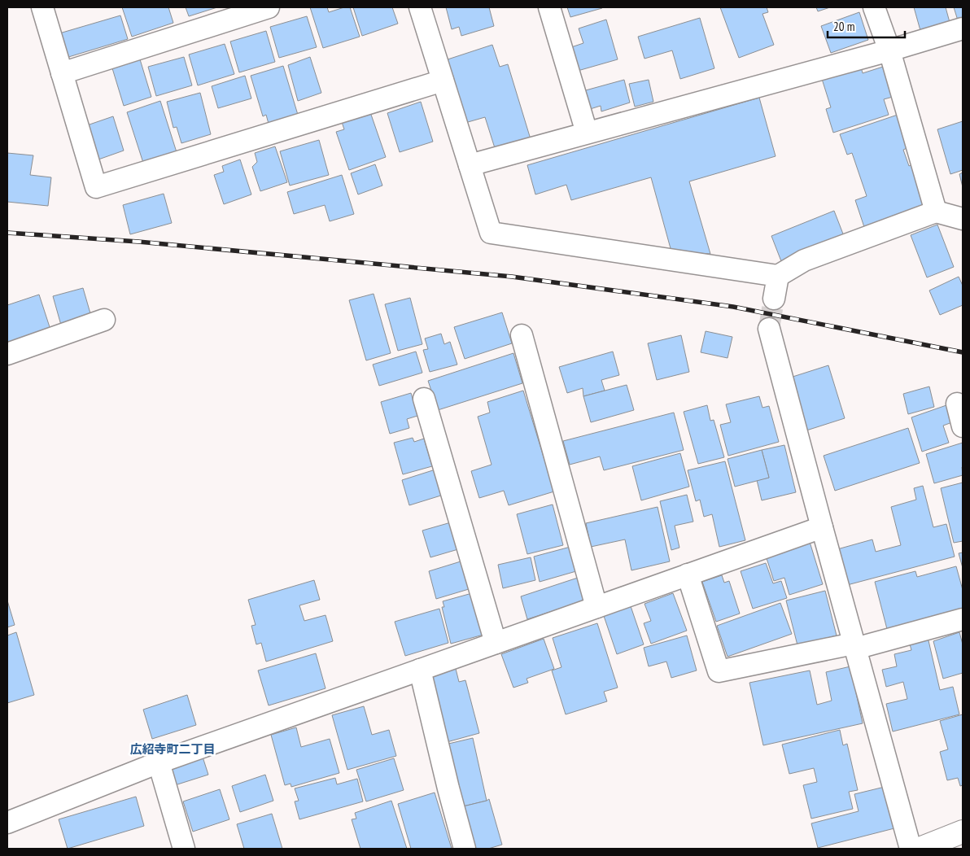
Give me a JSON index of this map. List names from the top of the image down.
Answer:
{
  "districts": ["広紹寺町二丁目"],
  "scale_bar": "20 m"
}
